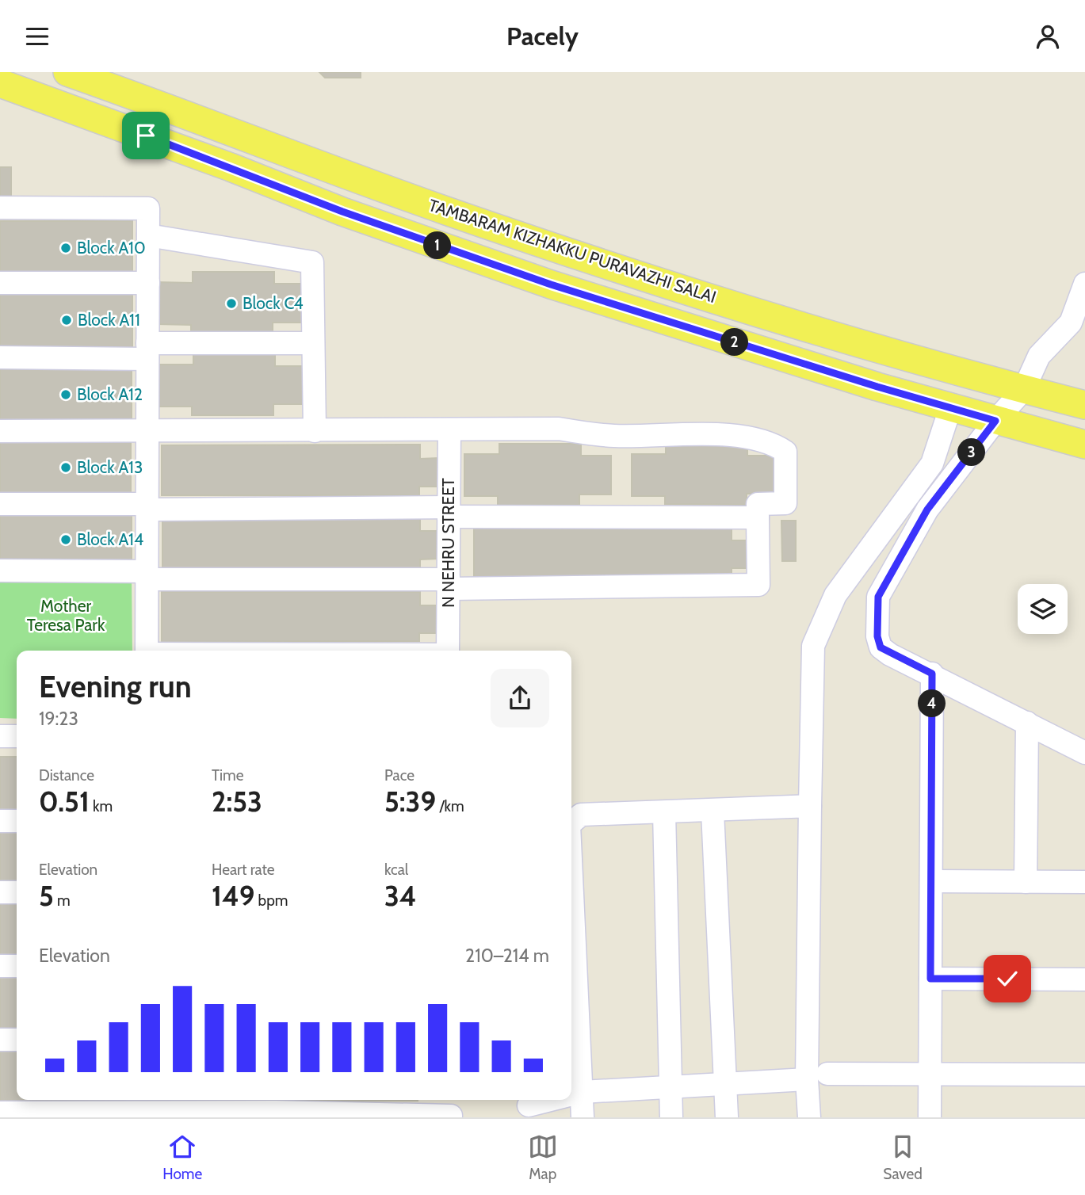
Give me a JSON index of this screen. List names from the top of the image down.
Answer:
{
  "streets": {
    "main road": ["TAMBARAM KIZHAKKU PURAVAZHI SALAI"],
    "street": ["N NEHRU STREET"]
  },
  "parks": ["Mother Teresa Park"],
  "places": [
    "Block A10",
    "Block C4",
    "Block A11",
    "Block A12",
    "Block A13",
    "Block A14"
  ],
  "page": {
    "header": "Pacely",
    "pins": [
      "1",
      "2",
      "3",
      "4"
    ],
    "heading": ["Evening run", "19:23"],
    "stats": [
      ["Distance", "0.51 km"],
      ["Time", "2:53"],
      ["Pace", "5:39 /km"],
      ["Elevation", "5 m"],
      ["Heart rate", "149 bpm"],
      ["kcal", "34"]
    ],
    "chart": ["Elevation", "210–214 m"],
    "tabs": ["Home", "Map", "Saved"]
  }
}
